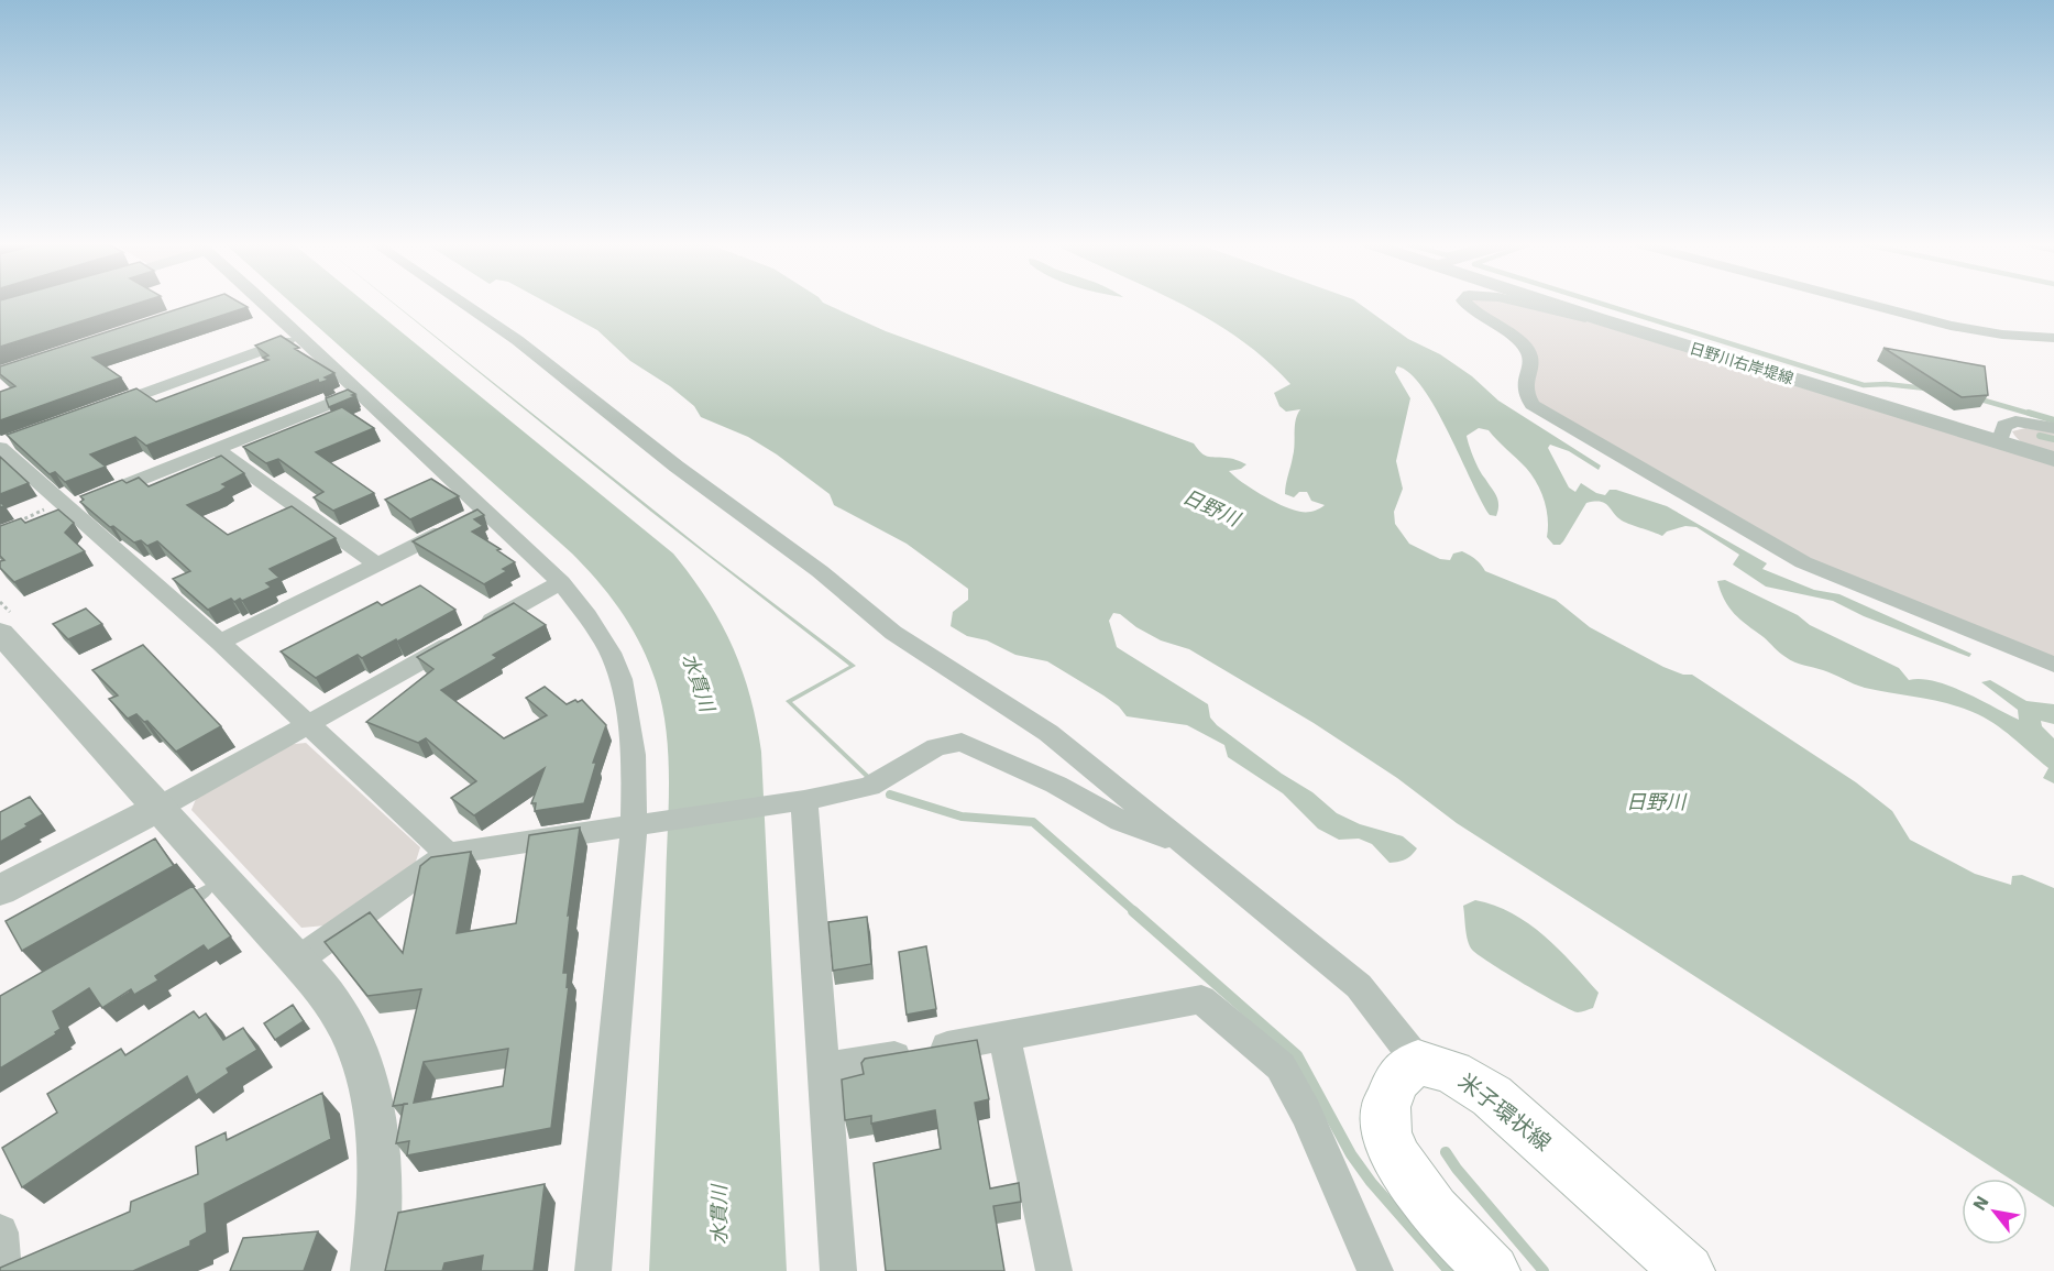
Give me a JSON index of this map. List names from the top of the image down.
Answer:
{
  "streets": {
    "main road": ["米子環状線"],
    "street": ["日野川右岸堤線"]
  },
  "water": ["日野川", "水貫川"],
  "north": "top left"
}
